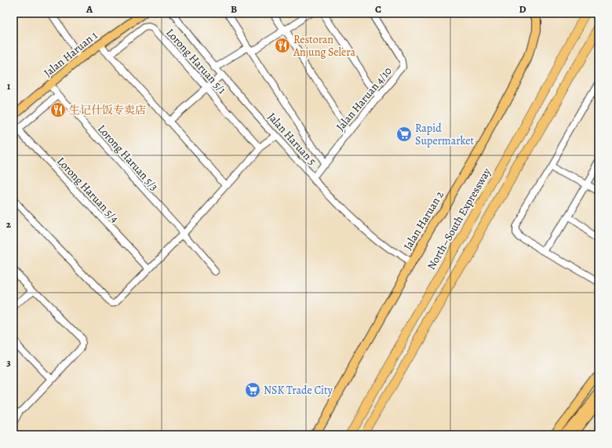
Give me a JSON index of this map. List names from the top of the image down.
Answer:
{
  "streets": {
    "highway": ["North–South Expressway"],
    "main road": ["Jalan Haruan 1", "Jalan Haruan 2"],
    "street": [
      "Lorong Haruan 5/1",
      "Jalan Haruan 4/10",
      "Jalan Haruan 5",
      "Lorong Haruan 5/3",
      "Lorong Haruan 5/4"
    ]
  },
  "crossings": [
    ["Jalan Haruan 1", "Lorong Haruan 5/3"],
    ["Jalan Haruan 4/10", "Jalan Haruan 5"],
    ["Jalan Haruan 5", "Jalan Haruan 2"]
  ],
  "places": {
    "restaurant": ["Restoran Anjung Selera", "生记什饭专卖店"],
    "supermarket": ["Rapid Supermarket", "NSK Trade City"]
  },
  "grid": {
    "columns": [
      "A",
      "B",
      "C",
      "D"
    ],
    "rows": ["1", "2", "3"]
  }
}
